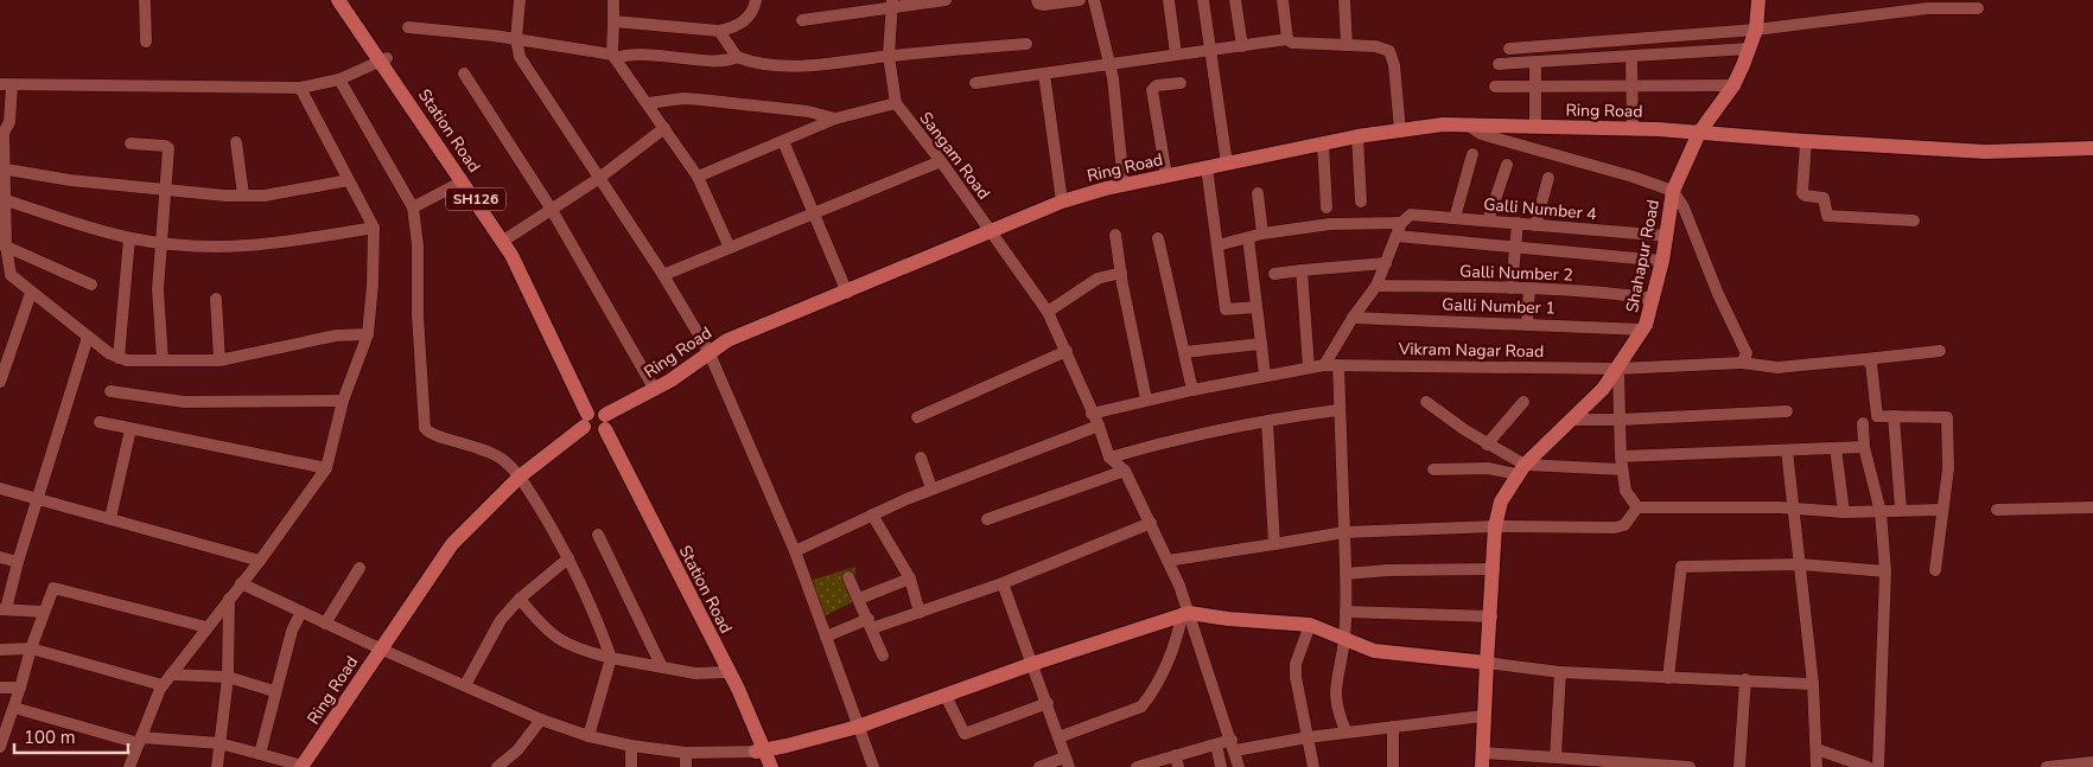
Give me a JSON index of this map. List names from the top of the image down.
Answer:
{
  "streets": {
    "main road": [
      "Ring Road",
      "Station Road",
      "SH126",
      "Shahapur Road"
    ],
    "street": [
      "Sangam Road",
      "Galli Number 4",
      "Galli Number 2",
      "Galli Number 1",
      "Vikram Nagar Road"
    ]
  },
  "crossings": [
    ["Ring Road", "Station Road"],
    ["Ring Road", "Sangam Road"],
    ["Ring Road", "Shahapur Road"],
    ["Sangam Road", "Vikram Nagar Road"],
    ["Galli Number 4", "Shahapur Road"],
    ["Shahapur Road", "Galli Number 2"],
    ["Shahapur Road", "Galli Number 1"],
    ["Shahapur Road", "Vikram Nagar Road"]
  ],
  "scale_bar": "100 m"
}
